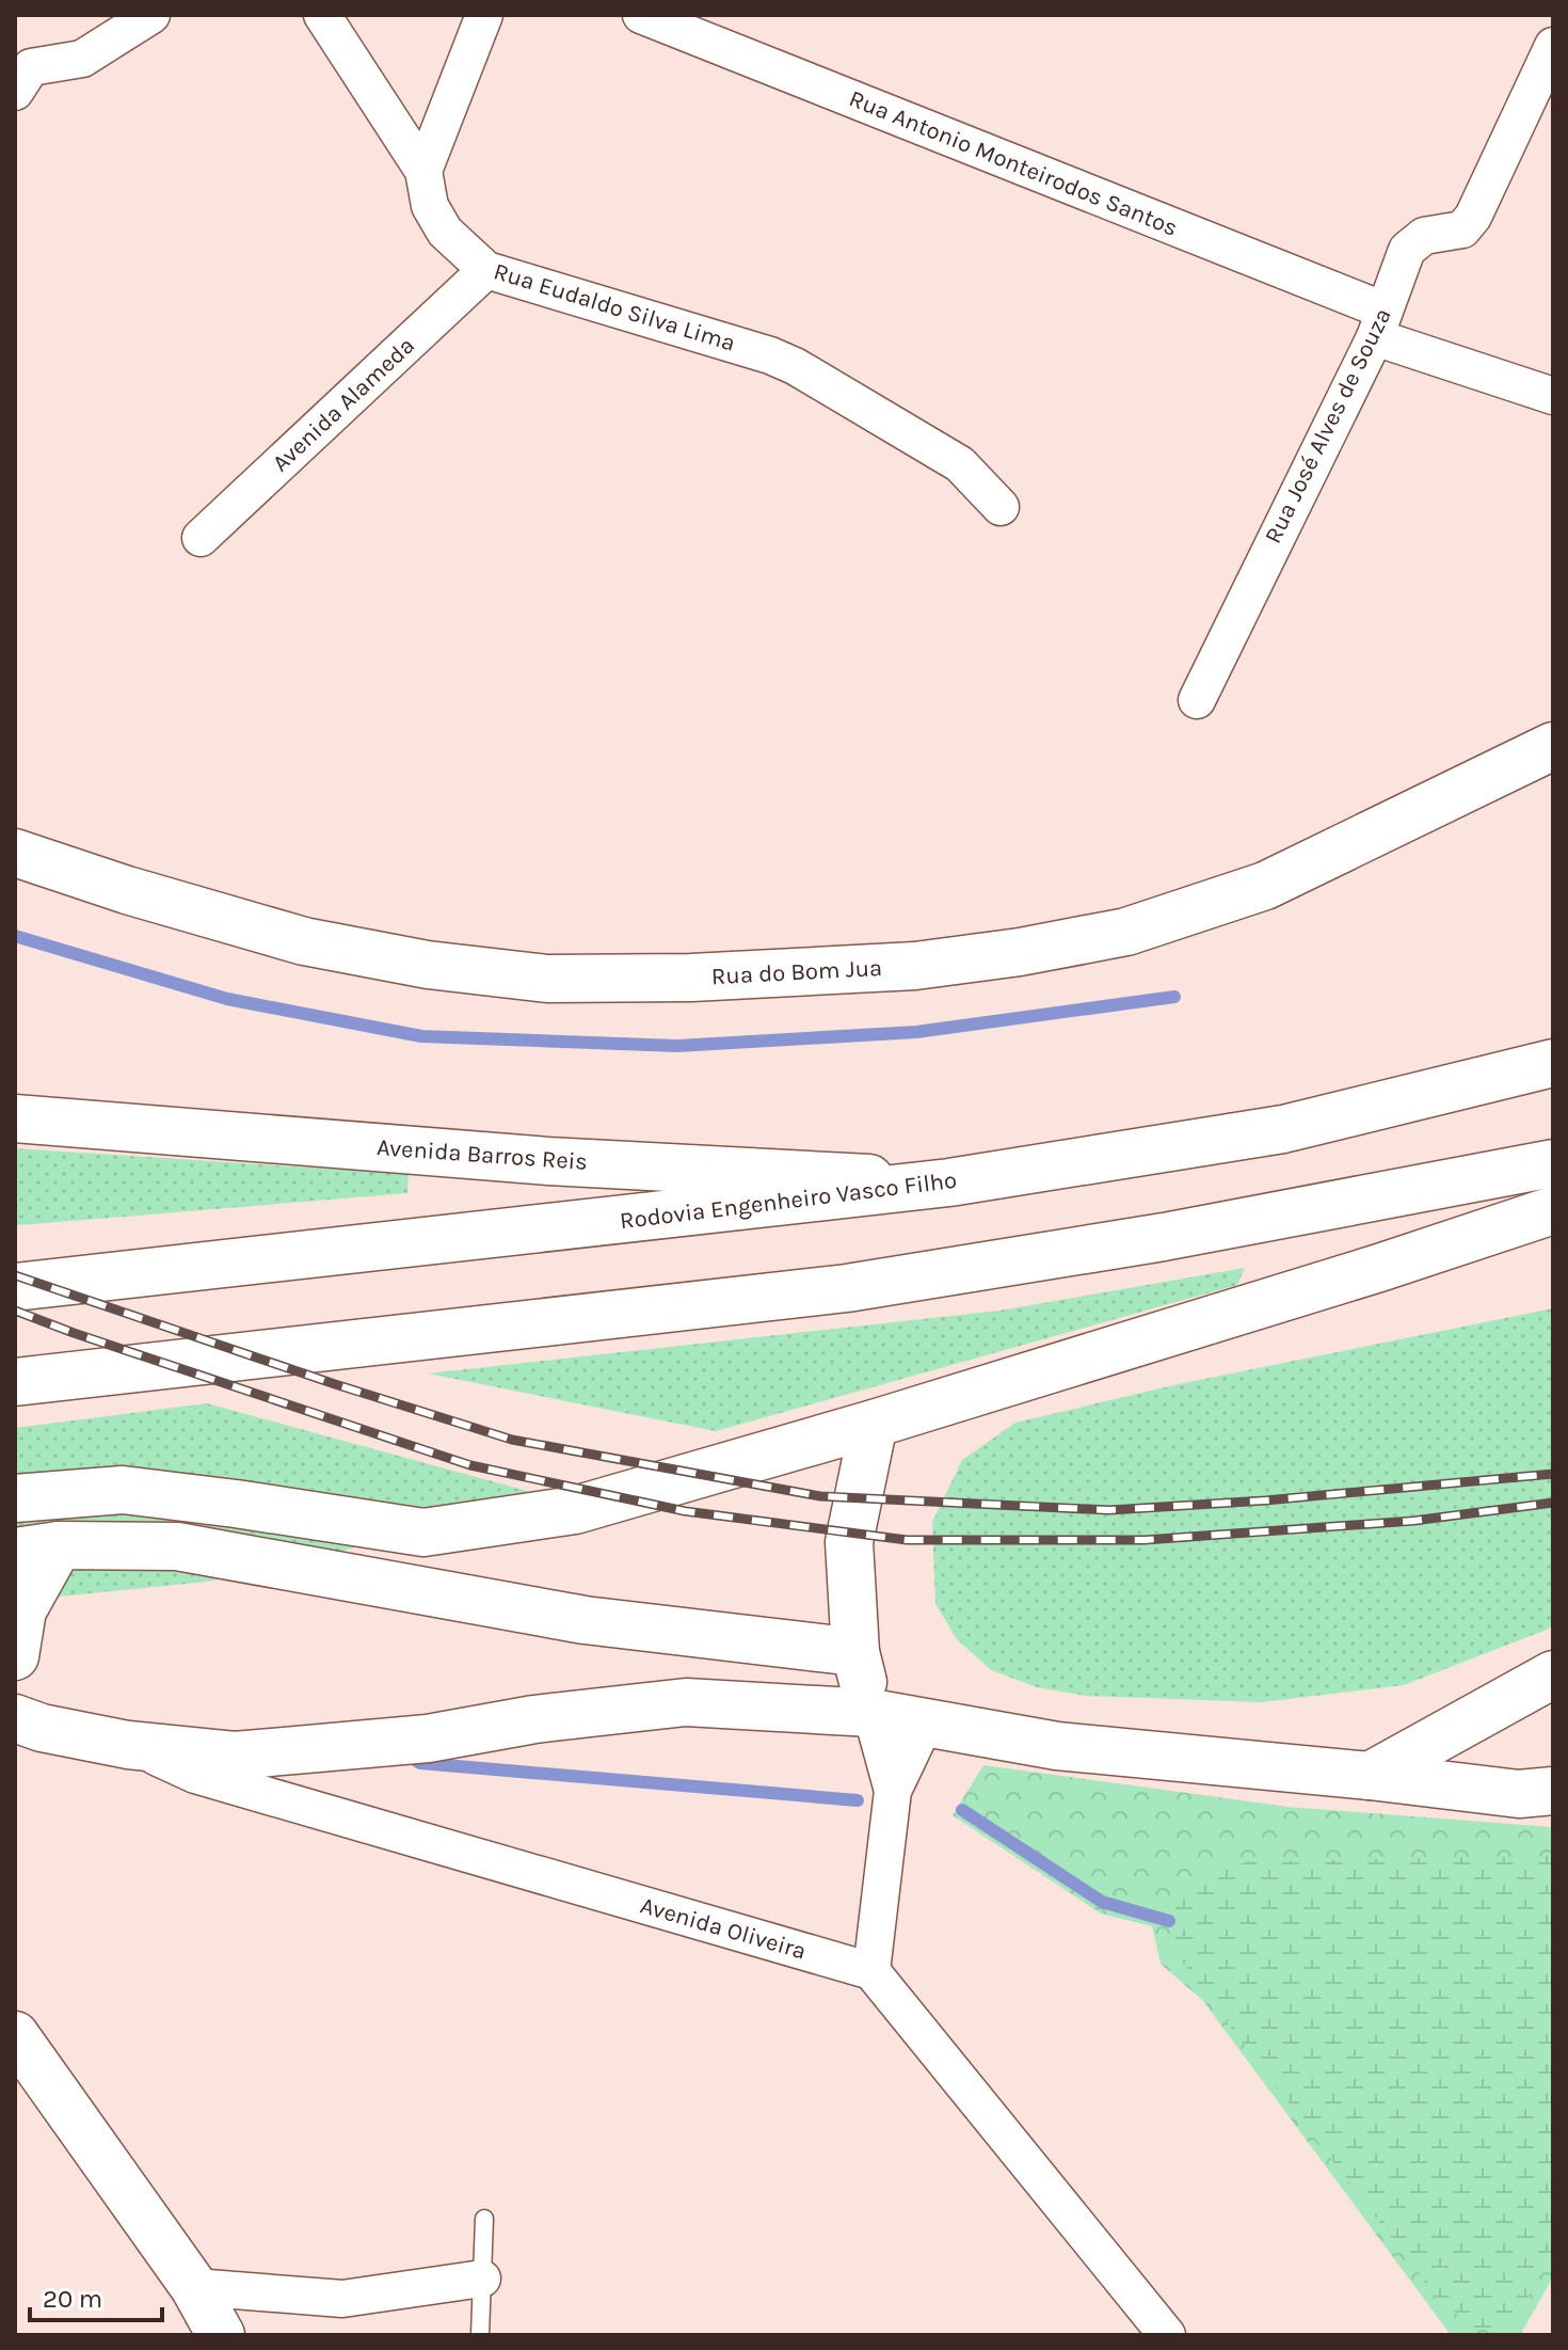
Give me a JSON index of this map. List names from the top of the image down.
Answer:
{
  "streets": {
    "main road": ["Rua do Bom Jua", "Avenida Barros Reis", "Rodovia Engenheiro Vasco Filho"],
    "street": [
      "Rua Antonio Monteirodos Santos",
      "Rua Eudaldo Silva Lima",
      "Avenida Alameda",
      "Rua José Alves de Souza",
      "Avenida Oliveira"
    ]
  },
  "crossings": [
    ["Rua Antonio Monteirodos Santos", "Rua José Alves de Souza"],
    ["Rua Eudaldo Silva Lima", "Avenida Alameda"],
    ["Avenida Barros Reis", "Rodovia Engenheiro Vasco Filho"]
  ],
  "scale_bar": "20 m"
}
